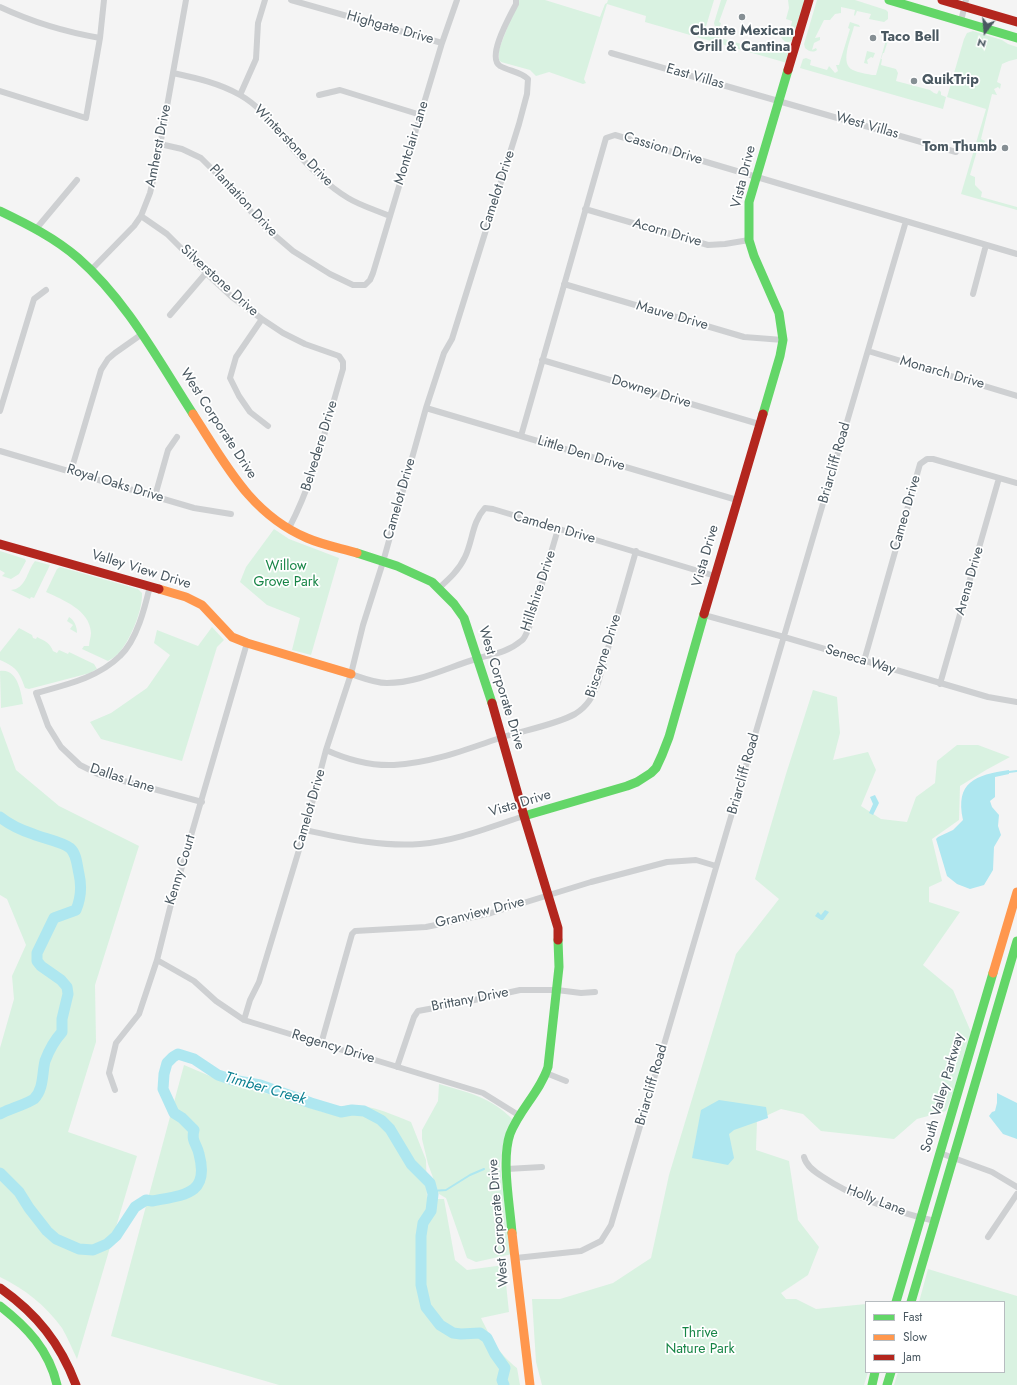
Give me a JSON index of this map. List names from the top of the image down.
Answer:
{
  "streets": {
    "street": [
      "Highgate Drive",
      "East Villas",
      "West Villas",
      "Montclair Lane",
      "Amherst Drive",
      "Winterstone Drive",
      "Cassion Drive",
      "Vista Drive",
      "Camelot Drive",
      "Plantation Drive",
      "Acorn Drive",
      "Silverstone Drive",
      "Mauve Drive",
      "Monarch Drive",
      "Downey Drive",
      "West Corporate Drive",
      "Belvedere Drive",
      "Little Den Drive",
      "Briarcliff Road",
      "Royal Oaks Drive",
      "Cameo Drive",
      "Camden Drive",
      "Valley View Drive",
      "Arena Drive",
      "Hillshire Drive",
      "Biscayne Drive",
      "Seneca Way",
      "Dallas Lane",
      "Kenny Court",
      "Granview Drive",
      "Brittany Drive",
      "Regency Drive",
      "South Valley Parkway",
      "Holly Lane"
    ]
  },
  "crossings": [
    ["Highgate Drive", "Montclair Lane"],
    ["East Villas", "West Villas"],
    ["East Villas", "Vista Drive"],
    ["West Villas", "Vista Drive"],
    ["Montclair Lane", "Winterstone Drive"],
    ["Montclair Lane", "Plantation Drive"],
    ["Amherst Drive", "Winterstone Drive"],
    ["Amherst Drive", "Plantation Drive"],
    ["Amherst Drive", "Silverstone Drive"],
    ["Amherst Drive", "West Corporate Drive"],
    ["Cassion Drive", "Vista Drive"],
    ["Cassion Drive", "Acorn Drive"],
    ["Cassion Drive", "Mauve Drive"],
    ["Cassion Drive", "Downey Drive"],
    ["Cassion Drive", "Little Den Drive"],
    ["Cassion Drive", "Briarcliff Road"],
    ["Vista Drive", "Camelot Drive"],
    ["Vista Drive", "Acorn Drive"],
    ["Vista Drive", "Mauve Drive"],
    ["Vista Drive", "Downey Drive"],
    ["Vista Drive", "West Corporate Drive"],
    ["Vista Drive", "Little Den Drive"],
    ["Vista Drive", "Camden Drive"],
    ["Vista Drive", "Seneca Way"],
    ["Camelot Drive", "West Corporate Drive"],
    ["Camelot Drive", "Little Den Drive"],
    ["Camelot Drive", "Valley View Drive"],
    ["Camelot Drive", "Hillshire Drive"],
    ["Camelot Drive", "Biscayne Drive"],
    ["Camelot Drive", "Regency Drive"],
    ["Silverstone Drive", "Belvedere Drive"],
    ["Monarch Drive", "Briarcliff Road"],
    ["West Corporate Drive", "Belvedere Drive"],
    ["West Corporate Drive", "Briarcliff Road"],
    ["West Corporate Drive", "Camden Drive"],
    ["West Corporate Drive", "Hillshire Drive"],
    ["West Corporate Drive", "Biscayne Drive"],
    ["West Corporate Drive", "Granview Drive"],
    ["West Corporate Drive", "Brittany Drive"],
    ["West Corporate Drive", "Regency Drive"],
    ["Briarcliff Road", "Seneca Way"],
    ["Briarcliff Road", "Granview Drive"],
    ["Cameo Drive", "Arena Drive"],
    ["Cameo Drive", "Seneca Way"],
    ["Camden Drive", "Hillshire Drive"],
    ["Camden Drive", "Biscayne Drive"],
    ["Valley View Drive", "Hillshire Drive"],
    ["Valley View Drive", "Dallas Lane"],
    ["Valley View Drive", "Kenny Court"],
    ["Arena Drive", "Seneca Way"],
    ["Dallas Lane", "Kenny Court"],
    ["Kenny Court", "Regency Drive"],
    ["Granview Drive", "Regency Drive"],
    ["Brittany Drive", "Regency Drive"],
    ["South Valley Parkway", "Holly Lane"]
  ],
  "water": ["Timber Creek"],
  "parks": ["Willow Grove Park", "Thrive Nature Park"],
  "places": [
    "Chante Mexican Grill & Cantina",
    "Taco Bell",
    "QuikTrip",
    "Tom Thumb"
  ],
  "legend": ["Fast", "Slow", "Jam"],
  "north": "bottom"
}
